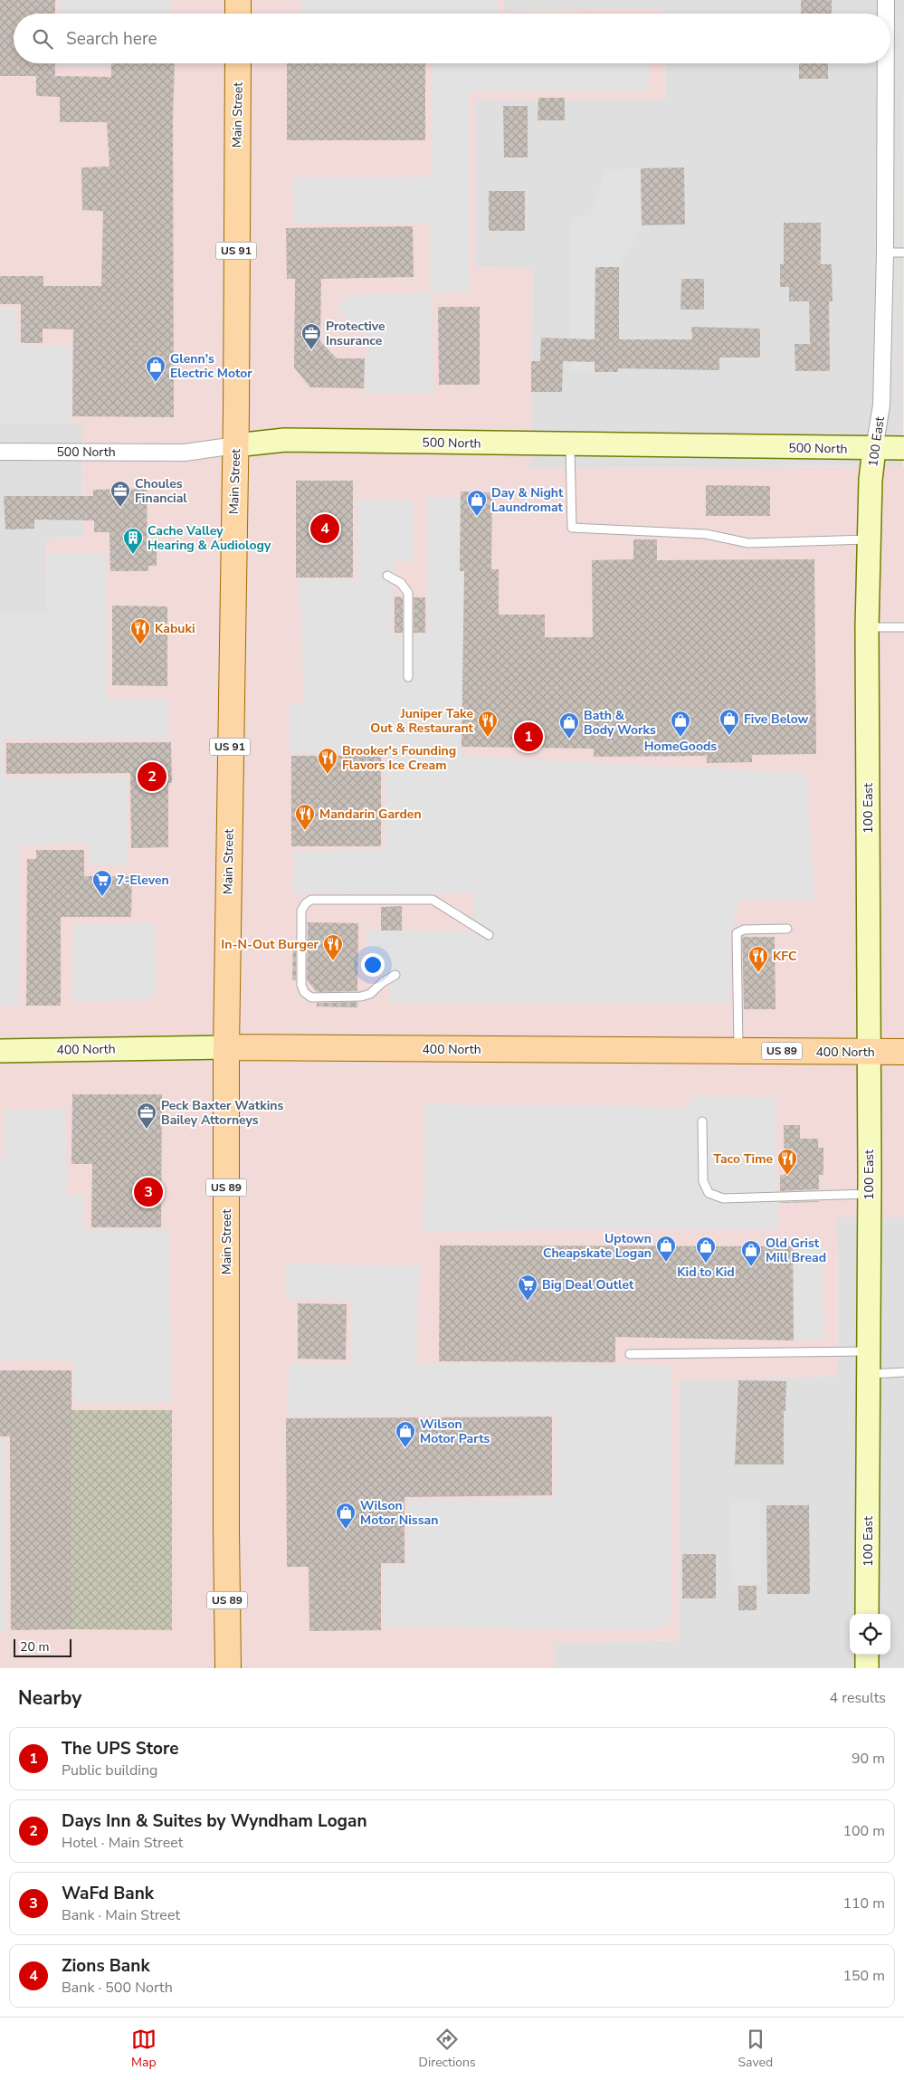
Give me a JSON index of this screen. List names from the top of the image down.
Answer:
{
  "streets": {
    "main road": [
      "Main Street",
      "US 91",
      "400 North",
      "US 89"
    ],
    "street": ["100 East", "500 North"]
  },
  "crossings": [
    ["Main Street", "500 North"],
    ["Main Street", "400 North"],
    ["100 East", "500 North"],
    ["100 East", "400 North"]
  ],
  "places": {
    "office": ["Protective Insurance", "Choules Financial", "Peck Baxter Watkins Bailey Attorneys"],
    "shop": [
      "Glenn's Electric Motor",
      "Day & Night Laundromat",
      "Five Below",
      "HomeGoods",
      "Bath & Body Works",
      "Uptown Cheapskate Logan",
      "Kid to Kid",
      "Old Grist Mill Bread",
      "Wilson Motor Parts",
      "Wilson Motor Nissan"
    ],
    "building": ["Cache Valley Hearing & Audiology"],
    "restaurant": [
      "Kabuki",
      "Juniper Take Out & Restaurant",
      "Brooker's Founding Flavors Ice Cream",
      "Mandarin Garden",
      "In-N-Out Burger",
      "KFC",
      "Taco Time"
    ],
    "supermarket": ["7-Eleven", "Big Deal Outlet"]
  },
  "scale_bar": "20 m",
  "page": {
    "search": "Search here",
    "pins": [
      "4",
      "1",
      "2",
      "3"
    ],
    "scale": "20 m",
    "heading": ["Nearby", "4 results"],
    "list": [
      {
        "mark": "1",
        "name": "The UPS Store",
        "note": "Public building",
        "value": "90 m"
      },
      {
        "mark": "2",
        "name": "Days Inn & Suites by Wyndham Logan",
        "note": "Hotel · Main Street",
        "value": "100 m"
      },
      {
        "mark": "3",
        "name": "WaFd Bank",
        "note": "Bank · Main Street",
        "value": "110 m"
      },
      {
        "mark": "4",
        "name": "Zions Bank",
        "note": "Bank · 500 North",
        "value": "150 m"
      }
    ],
    "nav": ["Map", "Directions", "Saved"]
  }
}
